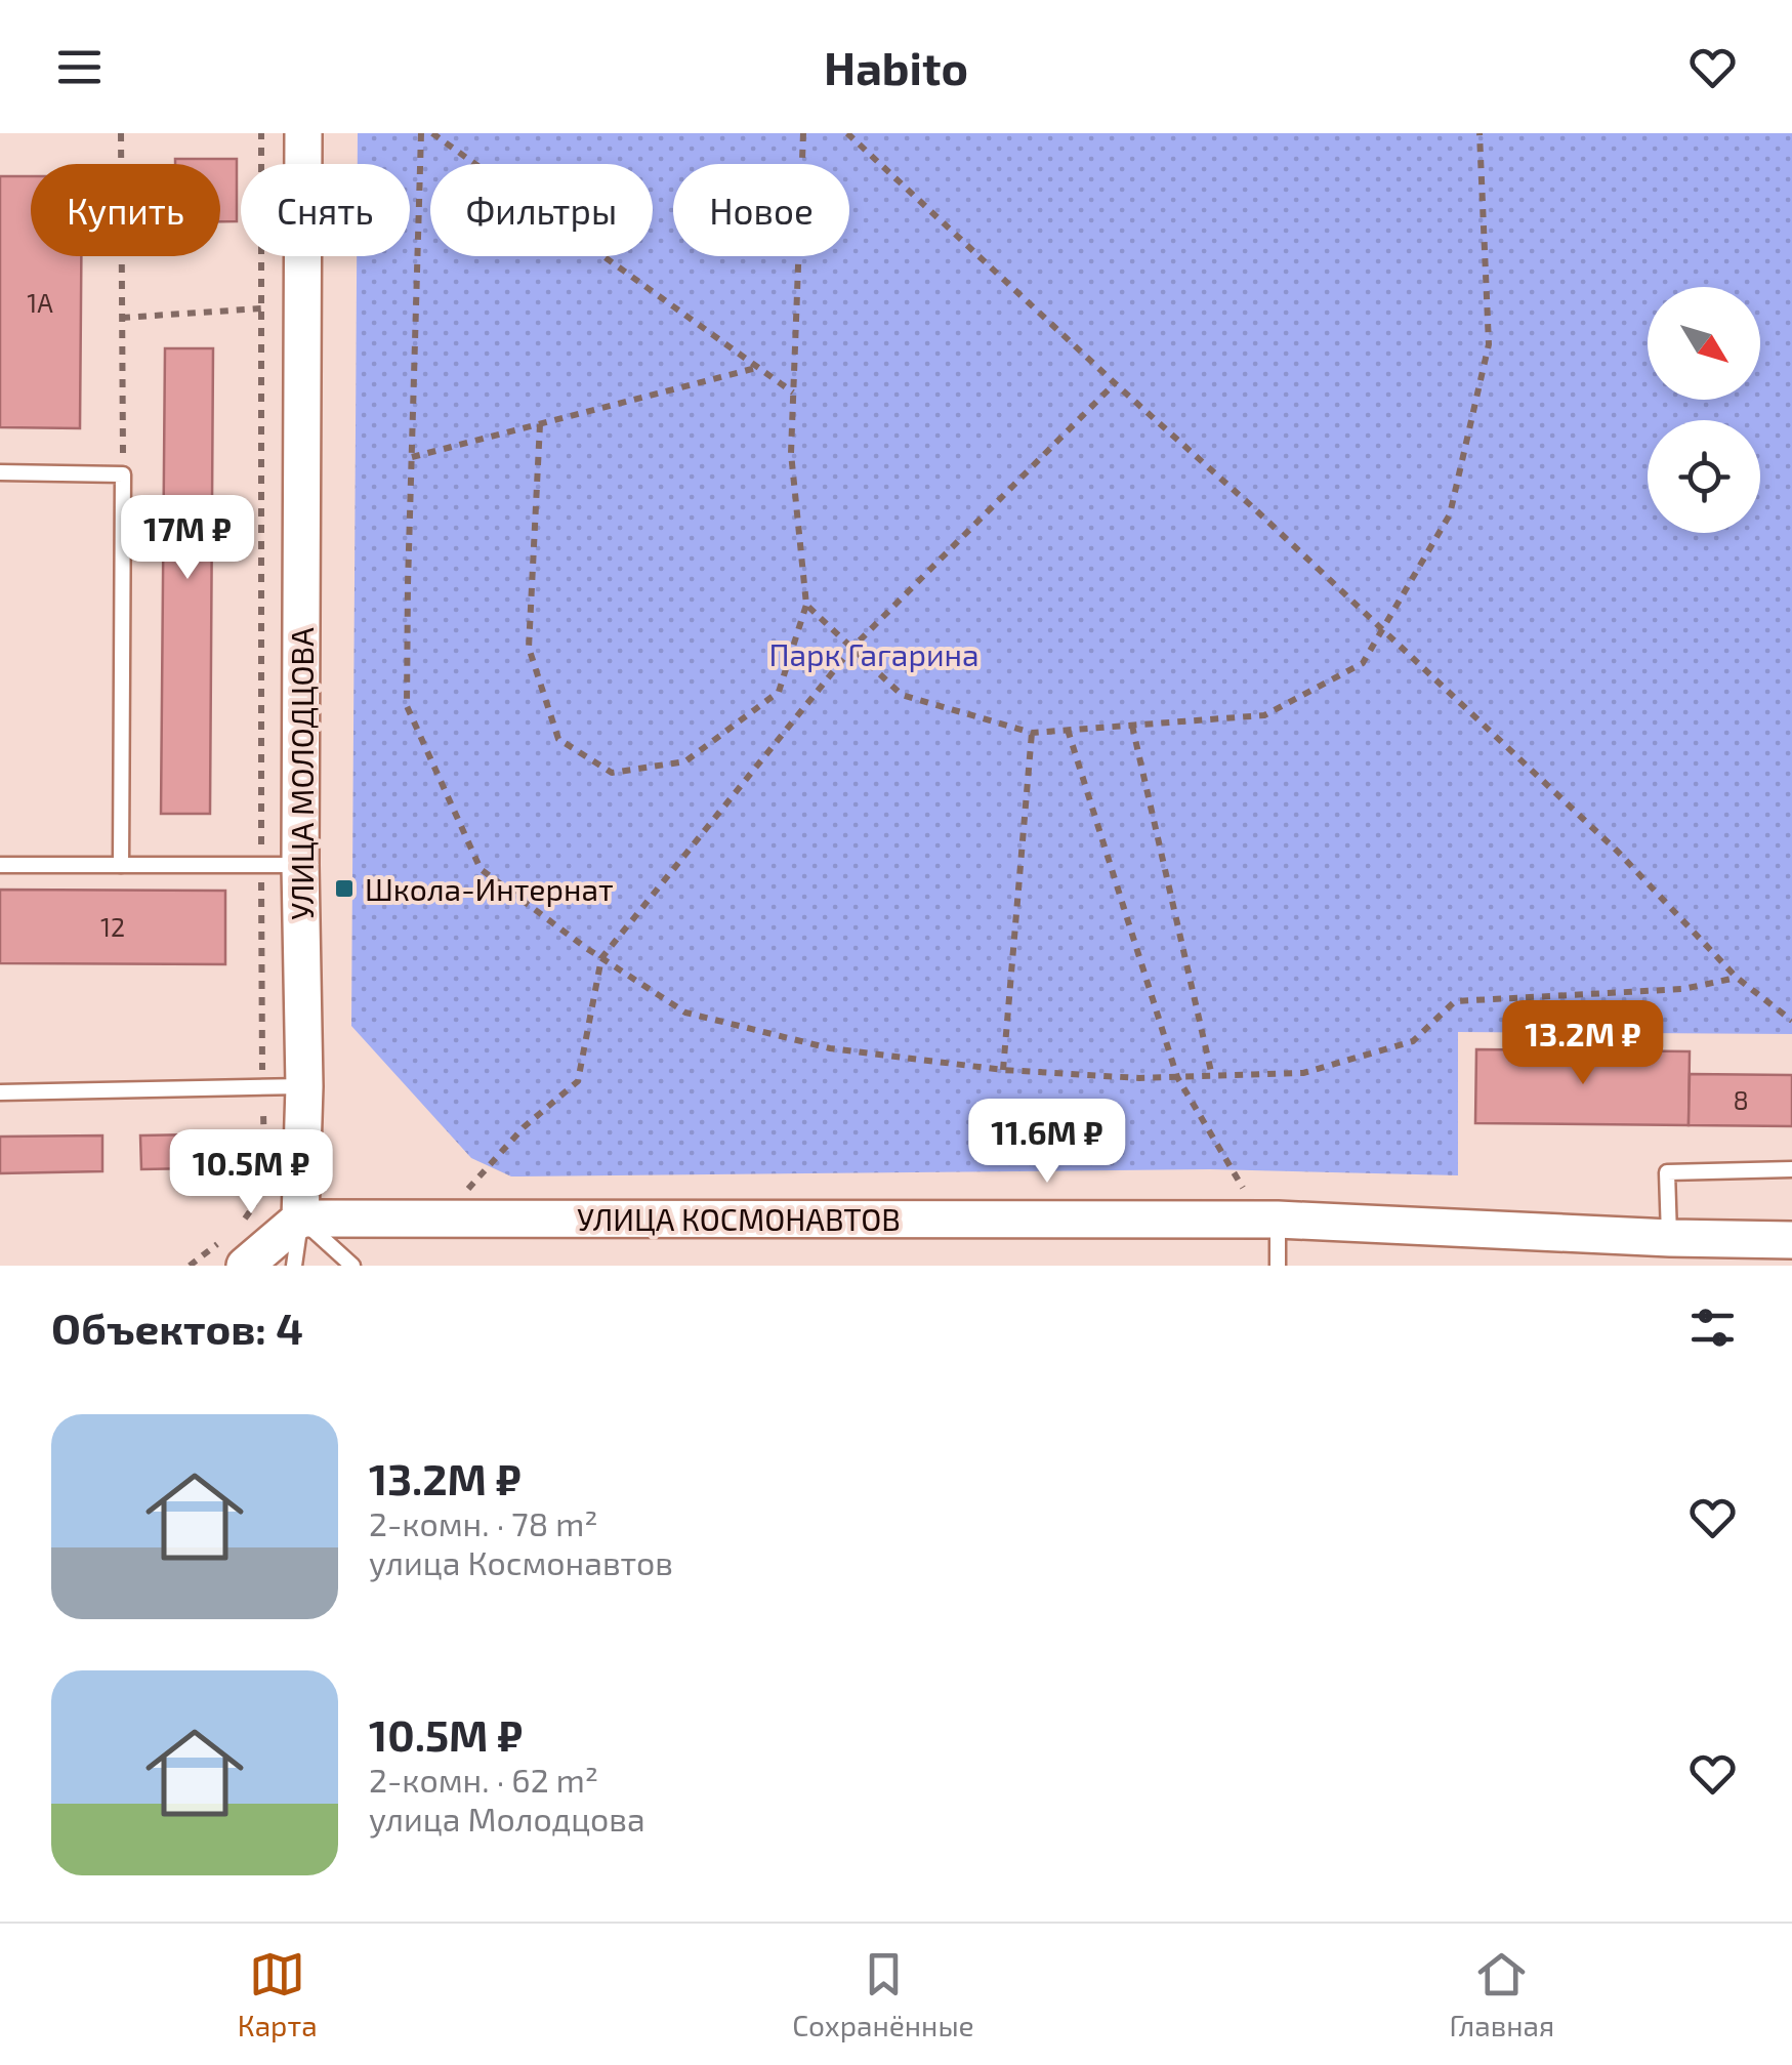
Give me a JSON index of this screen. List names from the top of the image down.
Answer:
{
  "streets": {
    "street": ["УЛИЦА МОЛОДЦОВА", "УЛИЦА КОСМОНАВТОВ"]
  },
  "crossings": [
    ["УЛИЦА МОЛОДЦОВА", "УЛИЦА КОСМОНАВТОВ"]
  ],
  "parks": ["Парк Гагарина"],
  "places": {
    "transit": ["Школа-Интернат"]
  },
  "house_numbers": ["1А", "12", "8"],
  "north": "bottom right",
  "page": {
    "header": "Habito",
    "chip": [
      "Купить",
      "Снять",
      "Фильтры",
      "Новое"
    ],
    "price": [
      "17M ₽",
      "13.2M ₽",
      "11.6M ₽",
      "10.5M ₽"
    ],
    "heading": "Объектов: 4",
    "list": [
      {
        "name": "13.2M ₽",
        "note": "2-комн. · 78 m² · улица Космонавтов"
      },
      {
        "name": "10.5M ₽",
        "note": "2-комн. · 62 m² · улица Молодцова"
      }
    ],
    "tabs": ["Карта", "Сохранённые", "Главная"]
  }
}
